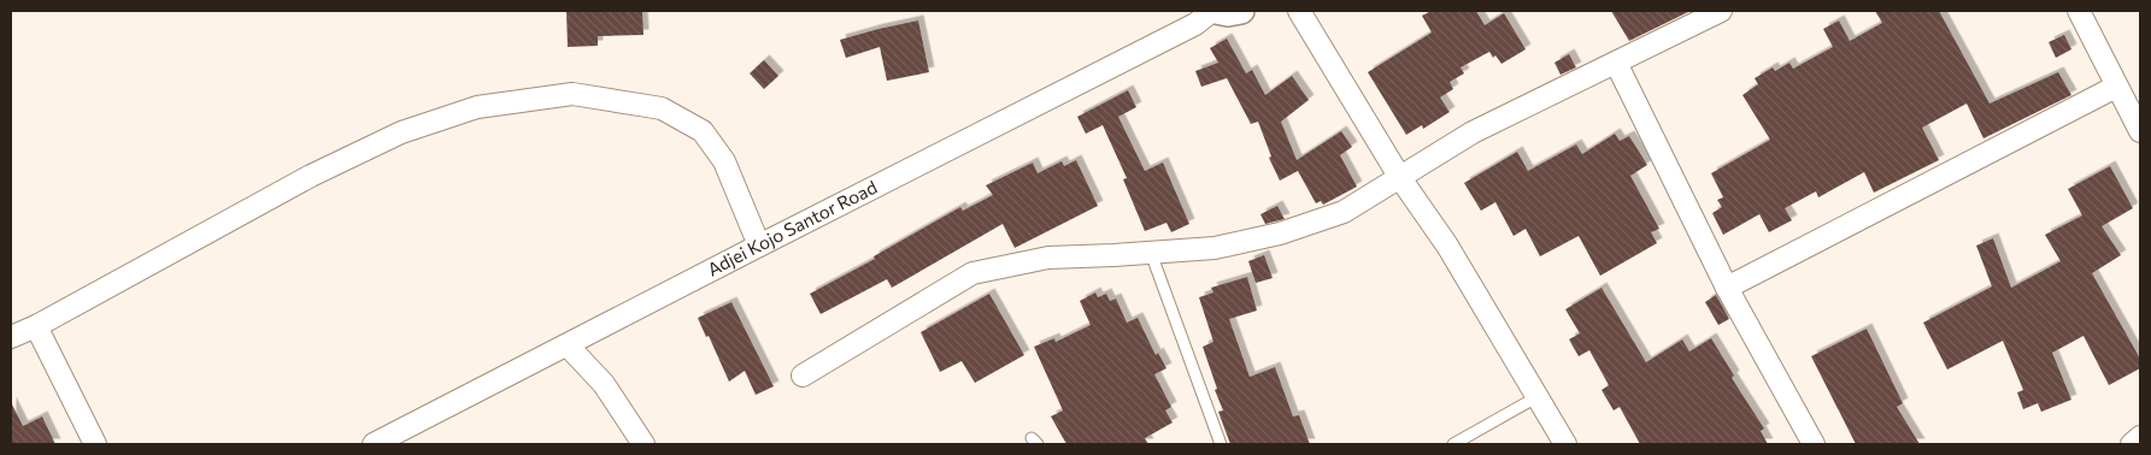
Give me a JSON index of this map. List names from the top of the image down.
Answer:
{
  "streets": {
    "street": ["Adjei Kojo Santor Road"]
  }
}
